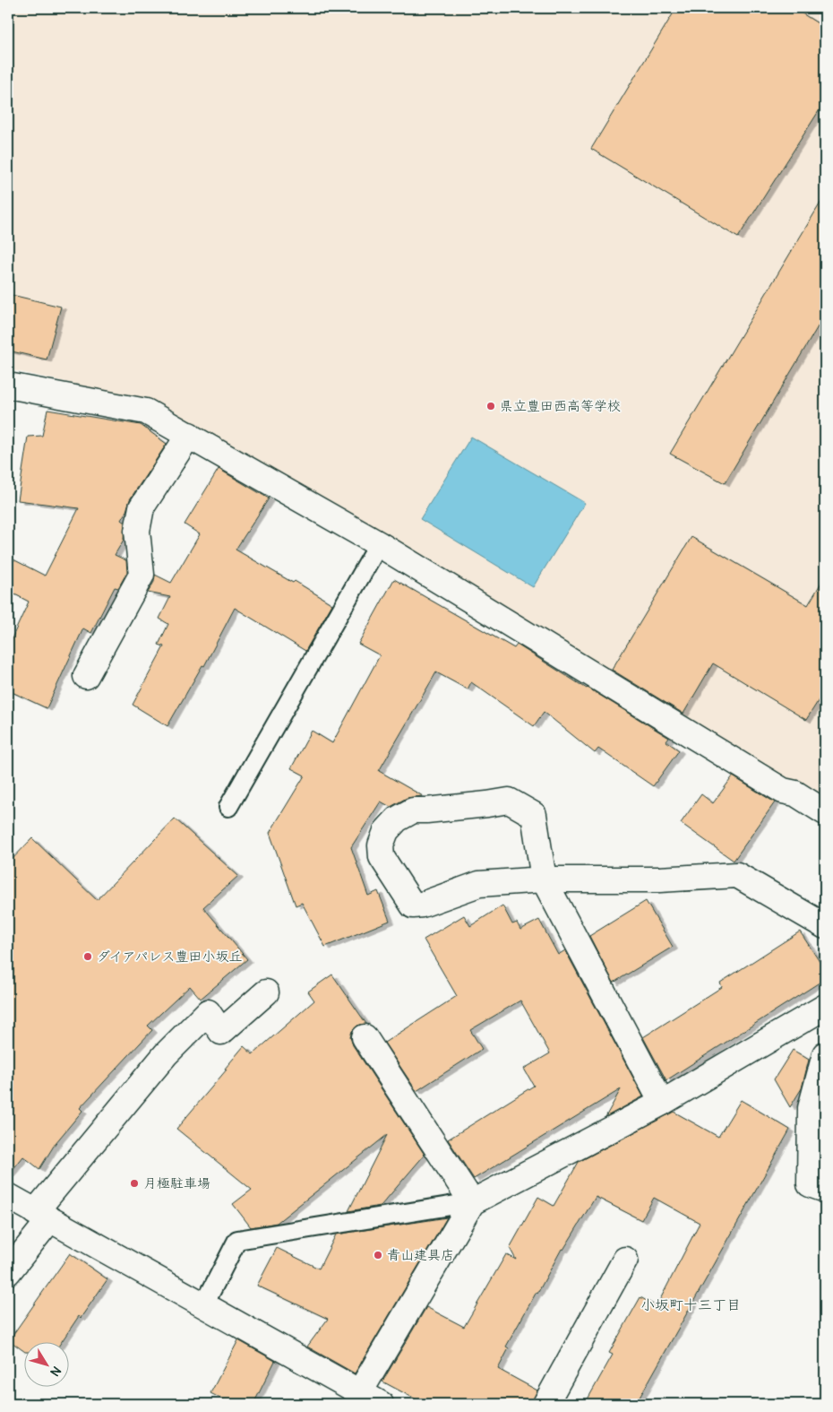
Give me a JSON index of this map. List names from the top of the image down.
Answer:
{
  "districts": ["小坂町十三丁目"],
  "places": [
    "県立豊田西高等学校",
    "ダイアパレス豊田小坂丘",
    "月極駐車場",
    "青山建具店"
  ],
  "north": "bottom right"
}
